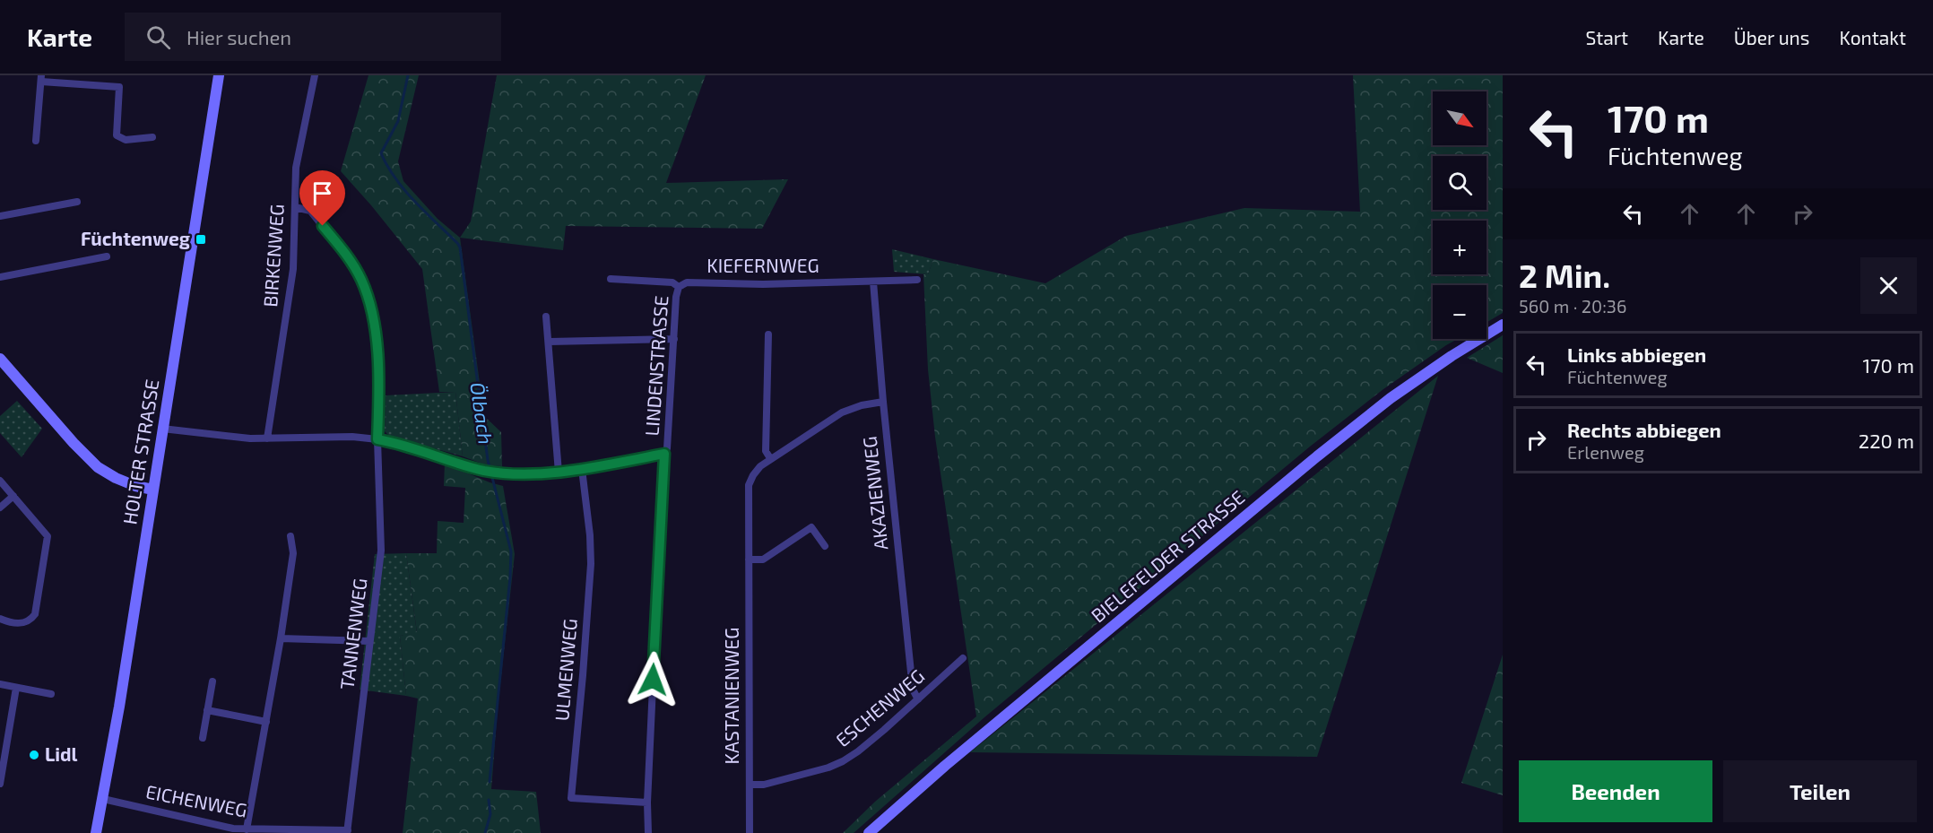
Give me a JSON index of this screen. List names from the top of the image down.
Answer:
{
  "streets": {
    "street": [
      "BIRKENWEG",
      "KIEFERNWEG",
      "LINDENSTRASSE",
      "HOLTER STRASSE",
      "AKAZIENWEG",
      "BIELEFELDER STRASSE",
      "TANNENWEG",
      "ULMENWEG",
      "KASTANIENWEG",
      "ESCHENWEG",
      "EICHENWEG"
    ]
  },
  "crossings": [
    ["BIRKENWEG", "TANNENWEG"],
    ["KIEFERNWEG", "LINDENSTRASSE"],
    ["KIEFERNWEG", "AKAZIENWEG"],
    ["LINDENSTRASSE", "ULMENWEG"],
    ["HOLTER STRASSE", "EICHENWEG"],
    ["AKAZIENWEG", "KASTANIENWEG"],
    ["AKAZIENWEG", "ESCHENWEG"],
    ["TANNENWEG", "EICHENWEG"],
    ["KASTANIENWEG", "ESCHENWEG"]
  ],
  "water": ["Ölbach"],
  "places": {
    "transit": ["Füchtenweg"],
    "other": ["Lidl"]
  },
  "north": "bottom right",
  "page": {
    "header": "Karte",
    "search": "Hier suchen",
    "nav": [
      "Start",
      "Karte",
      "Über uns",
      "Kontakt"
    ],
    "turn": ["170 m", "Füchtenweg"],
    "map_buttons": ["+", "−"],
    "heading": ["2 Min.", "560 m · 20:36"],
    "list": [
      {
        "name": "Links abbiegen",
        "note": "Füchtenweg",
        "value": "170 m"
      },
      {
        "name": "Rechts abbiegen",
        "note": "Erlenweg",
        "value": "220 m"
      }
    ],
    "buttons": ["Beenden", "Teilen"]
  }
}
